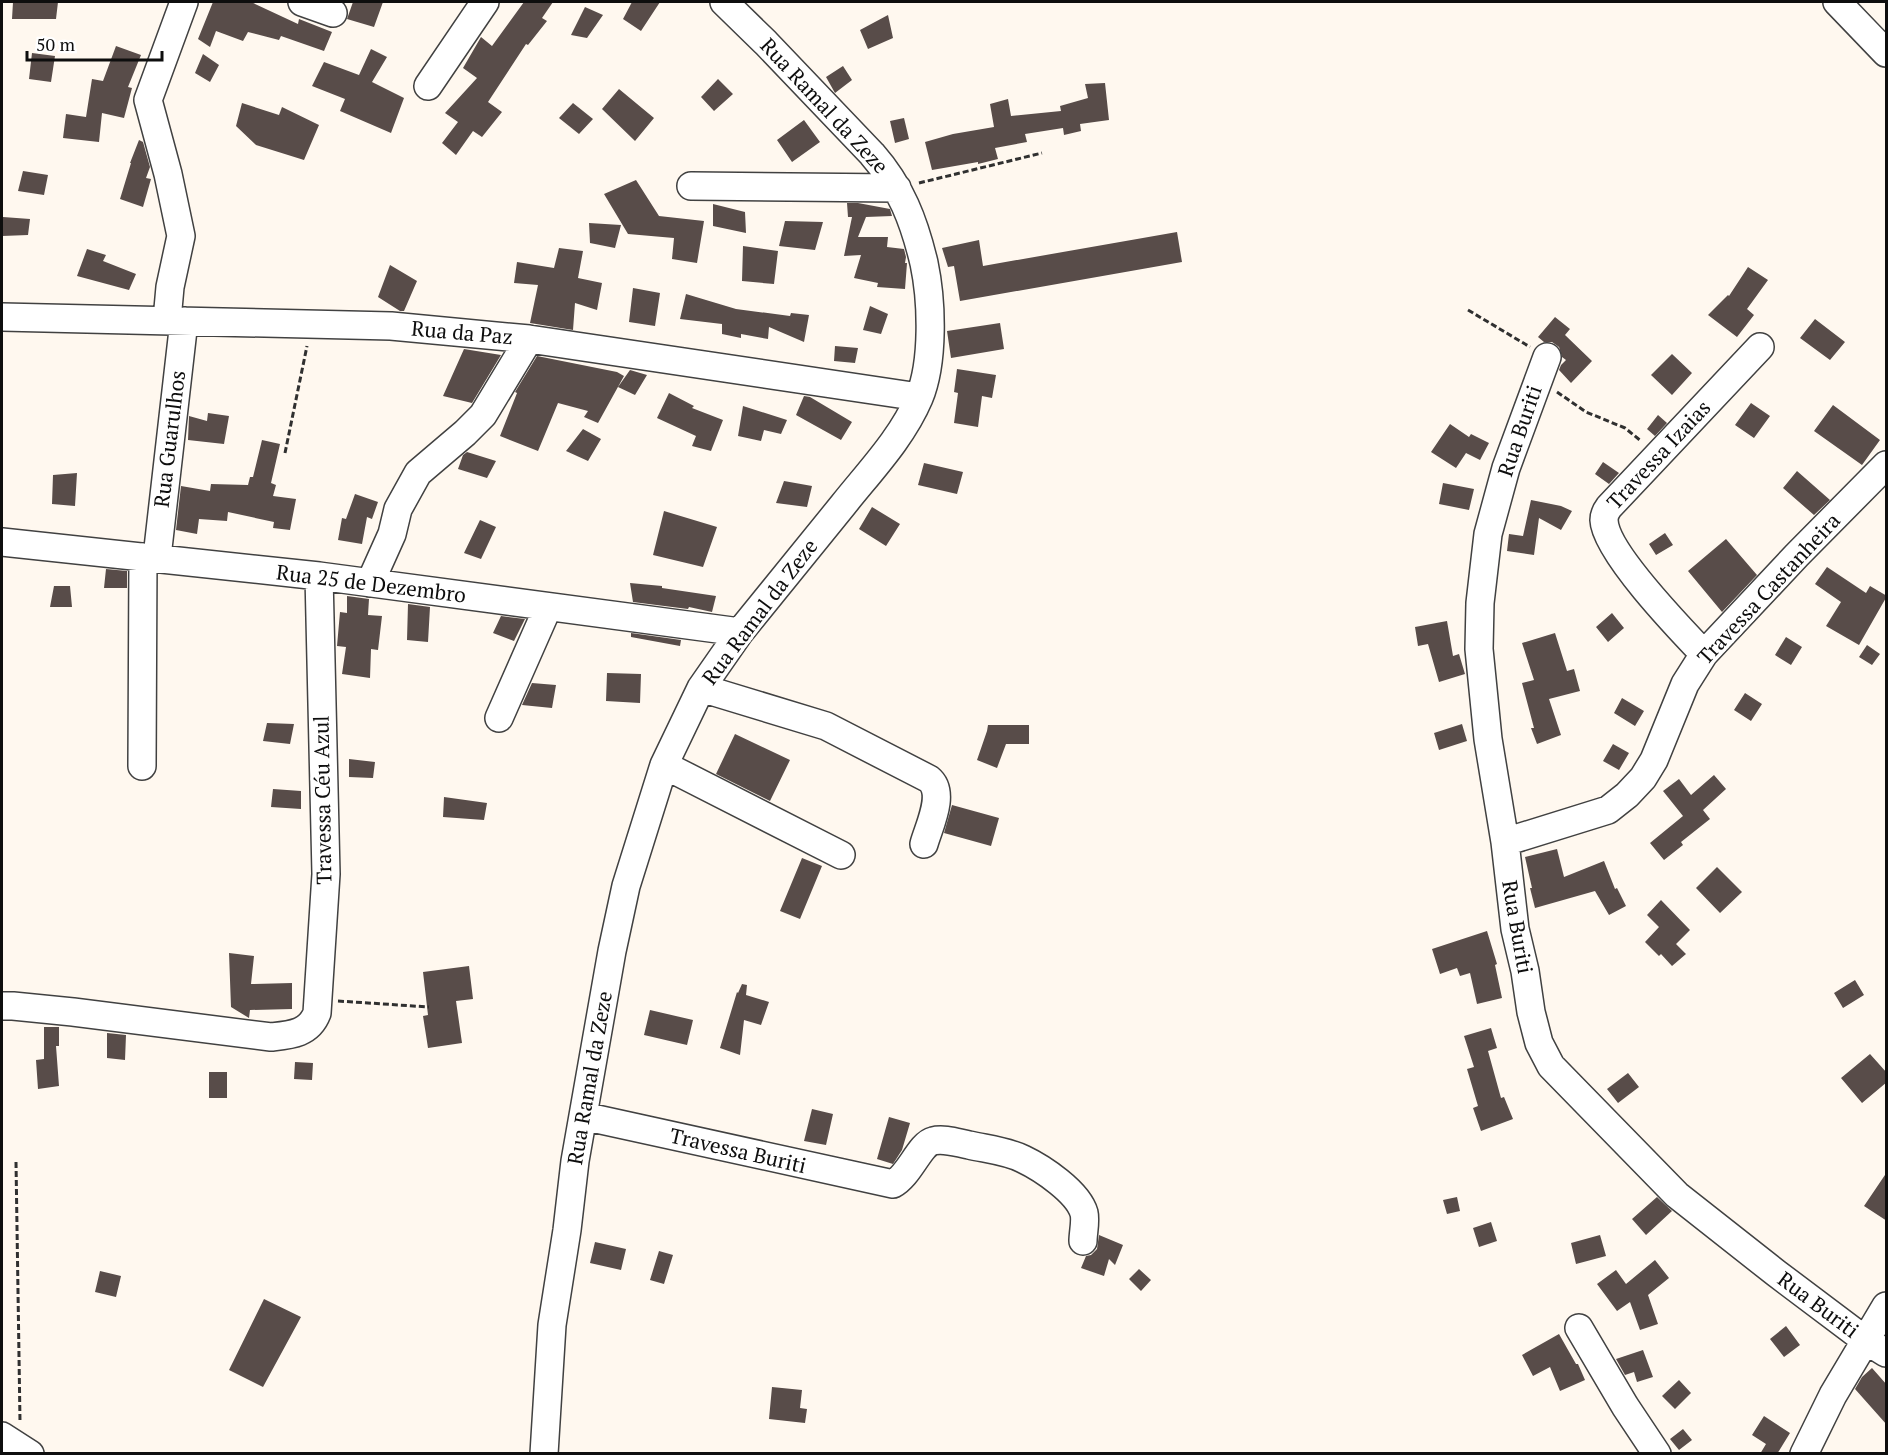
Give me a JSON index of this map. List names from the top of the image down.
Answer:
{
  "streets": {
    "street": [
      "Rua Ramal da Zeze",
      "Rua da Paz",
      "Rua Buriti",
      "Rua Guarulhos",
      "Travessa Izaias",
      "Rua 25 de Dezembro",
      "Travessa Castanheira",
      "Travessa Céu Azul",
      "Travessa Buriti"
    ]
  },
  "crossings": [
    ["Rua Ramal da Zeze", "Rua da Paz"],
    ["Rua Ramal da Zeze", "Rua 25 de Dezembro"],
    ["Rua Ramal da Zeze", "Travessa Buriti"],
    ["Rua da Paz", "Rua Guarulhos"],
    ["Rua Buriti", "Travessa Izaias"],
    ["Rua Buriti", "Travessa Castanheira"],
    ["Rua Guarulhos", "Rua 25 de Dezembro"],
    ["Travessa Izaias", "Travessa Castanheira"],
    ["Rua 25 de Dezembro", "Travessa Céu Azul"]
  ],
  "scale_bar": "50 m"
}
